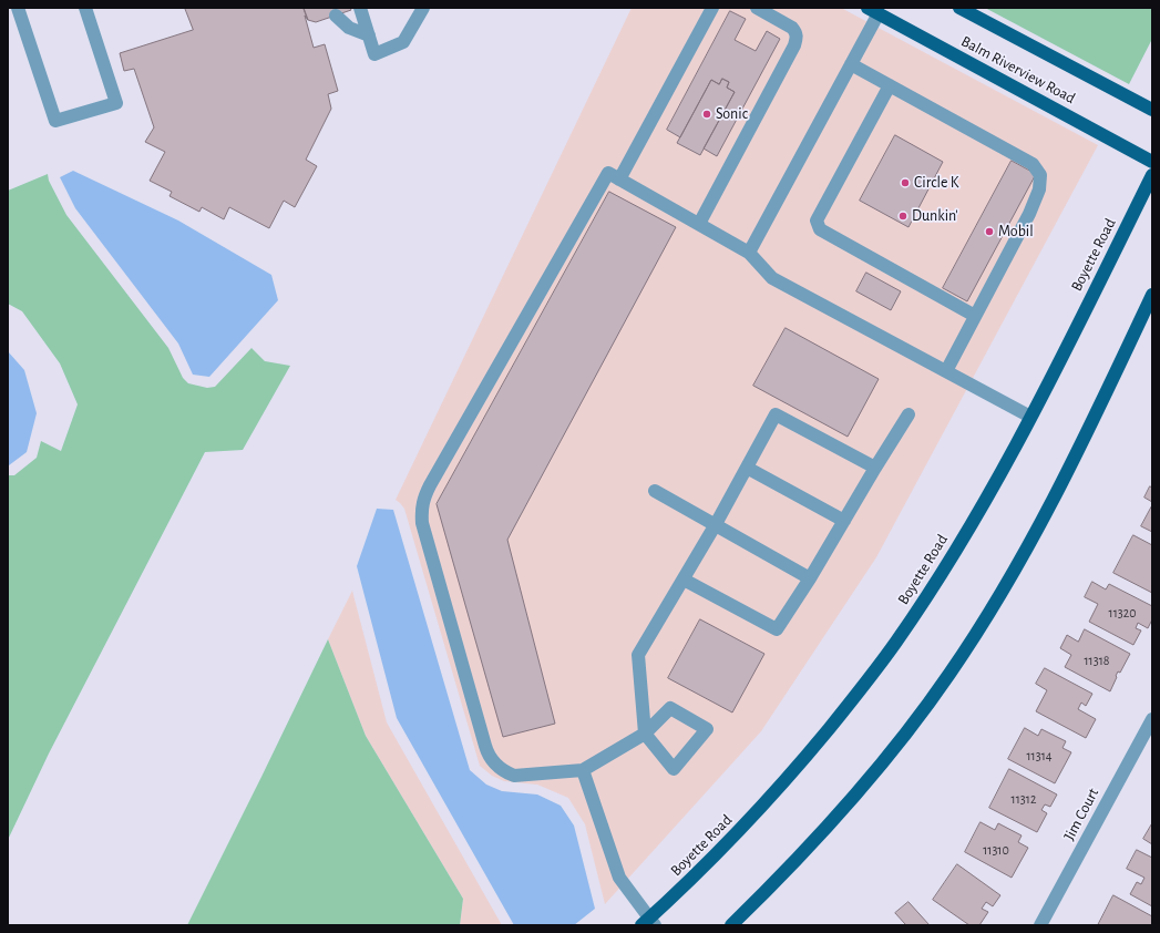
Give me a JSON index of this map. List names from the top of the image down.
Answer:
{
  "streets": {
    "main road": ["Balm Riverview Road", "Boyette Road"],
    "street": ["Jim Court"]
  },
  "places": [
    "Sonic",
    "Circle K",
    "Dunkin'",
    "Mobil"
  ],
  "house_numbers": [
    "11320",
    "11318",
    "11314",
    "11312",
    "11310"
  ]
}
